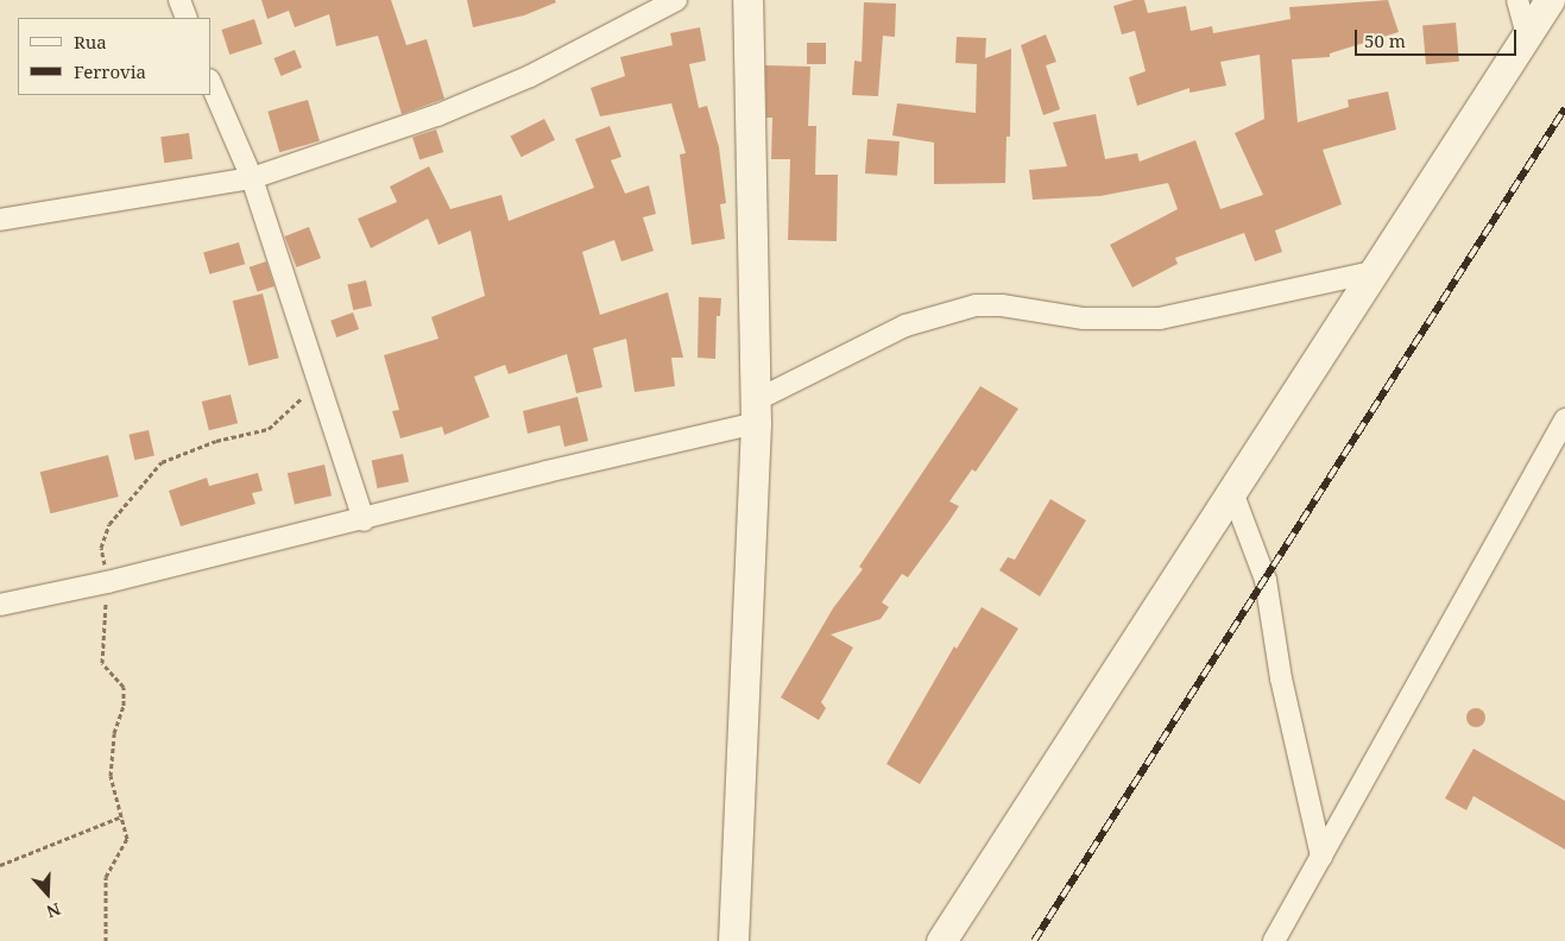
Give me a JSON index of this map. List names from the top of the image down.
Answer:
{
  "legend": ["Rua", "Ferrovia"],
  "scale_bar": "50 m",
  "north": "bottom"
}
